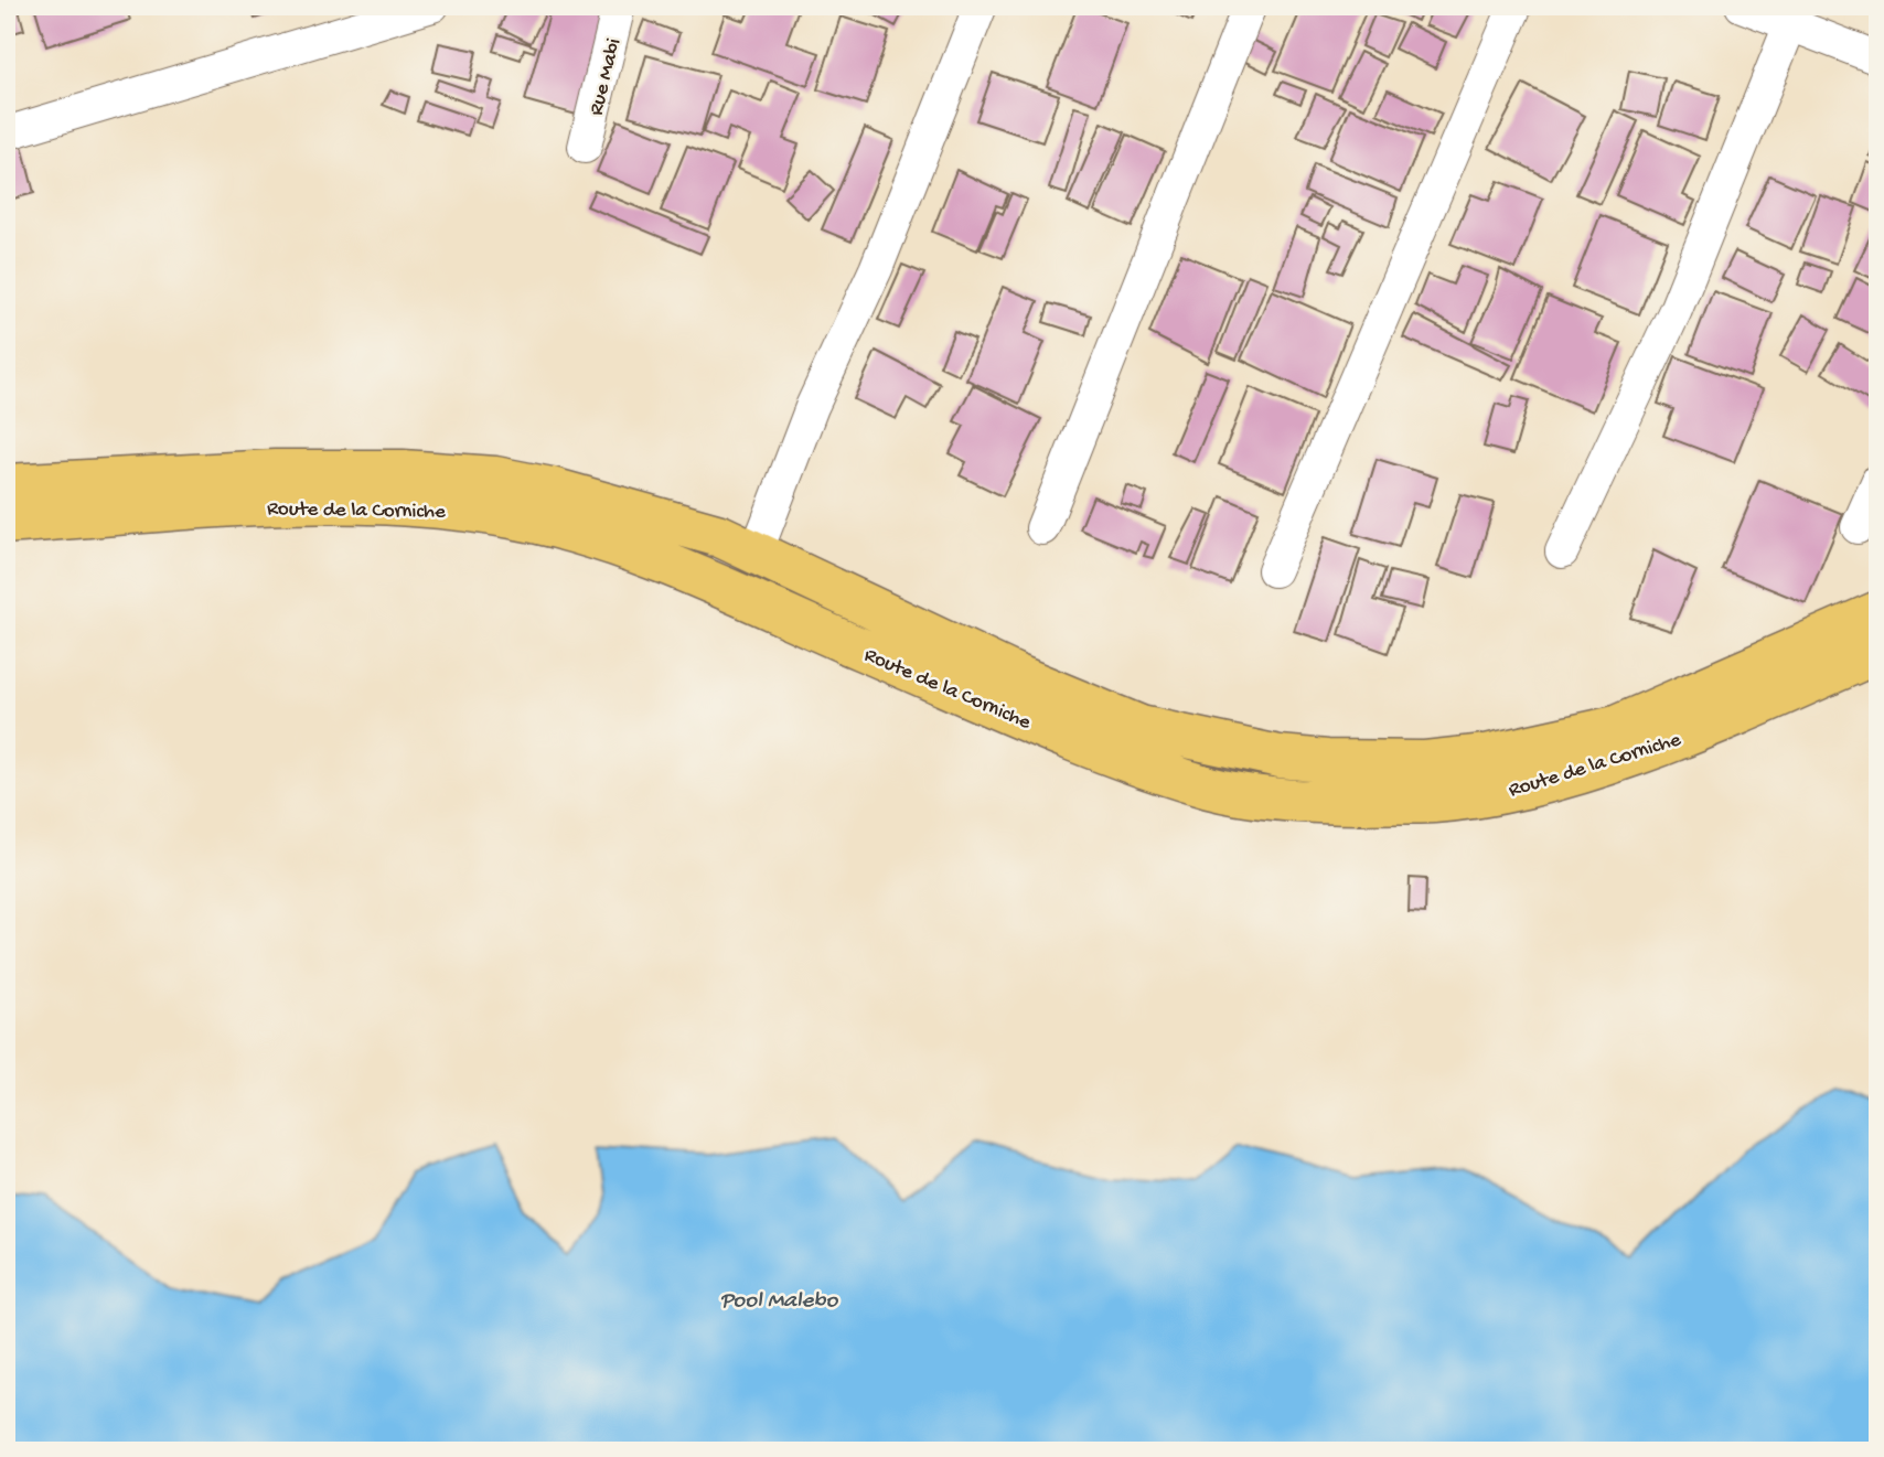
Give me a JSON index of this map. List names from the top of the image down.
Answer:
{
  "streets": {
    "main road": ["Route de la Corniche"],
    "street": ["Rue Mabi"]
  },
  "water": ["Pool Malebo"]
}
